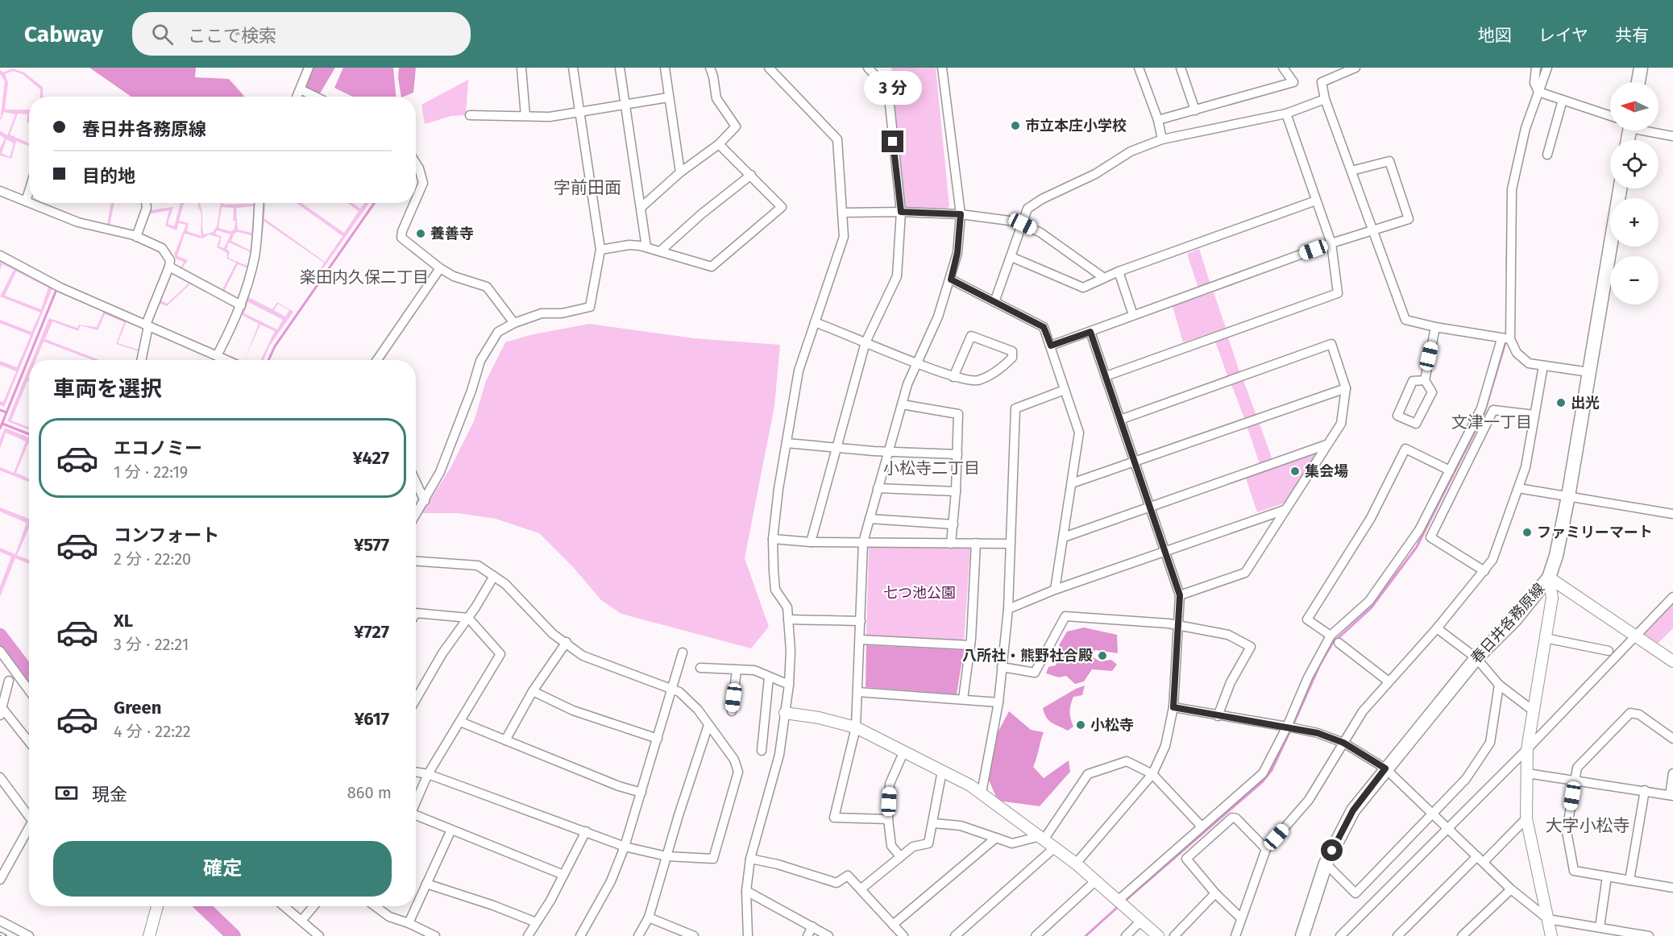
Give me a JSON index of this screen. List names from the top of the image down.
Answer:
{
  "streets": {
    "main road": ["春日井各務原線"]
  },
  "districts": [
    "字前田面",
    "楽田内久保二丁目",
    "文津一丁目",
    "小松寺二丁目",
    "大字小松寺"
  ],
  "parks": ["七つ池公園"],
  "places": [
    "市立本庄小学校",
    "養善寺",
    "出光",
    "集会場",
    "ファミリーマート",
    "八所社・熊野社合殿",
    "小松寺"
  ],
  "north": "left",
  "page": {
    "header": "Cabway",
    "search": "ここで検索",
    "nav": ["地図", "レイヤ", "共有"],
    "bubble": "3 分",
    "map_buttons": ["+", "−"],
    "banner": ["春日井各務原線", "目的地"],
    "heading": "車両を選択",
    "list": [
      {
        "name": "エコノミー",
        "note": "1 分 · 22:19",
        "value": "¥427"
      },
      {
        "name": "コンフォート",
        "note": "2 分 · 22:20",
        "value": "¥577"
      },
      {
        "name": "XL",
        "note": "3 分 · 22:21",
        "value": "¥727"
      },
      {
        "name": "Green",
        "note": "4 分 · 22:22",
        "value": "¥617"
      }
    ],
    "pay": ["現金", "860 m"],
    "buttons": "確定"
  }
}
